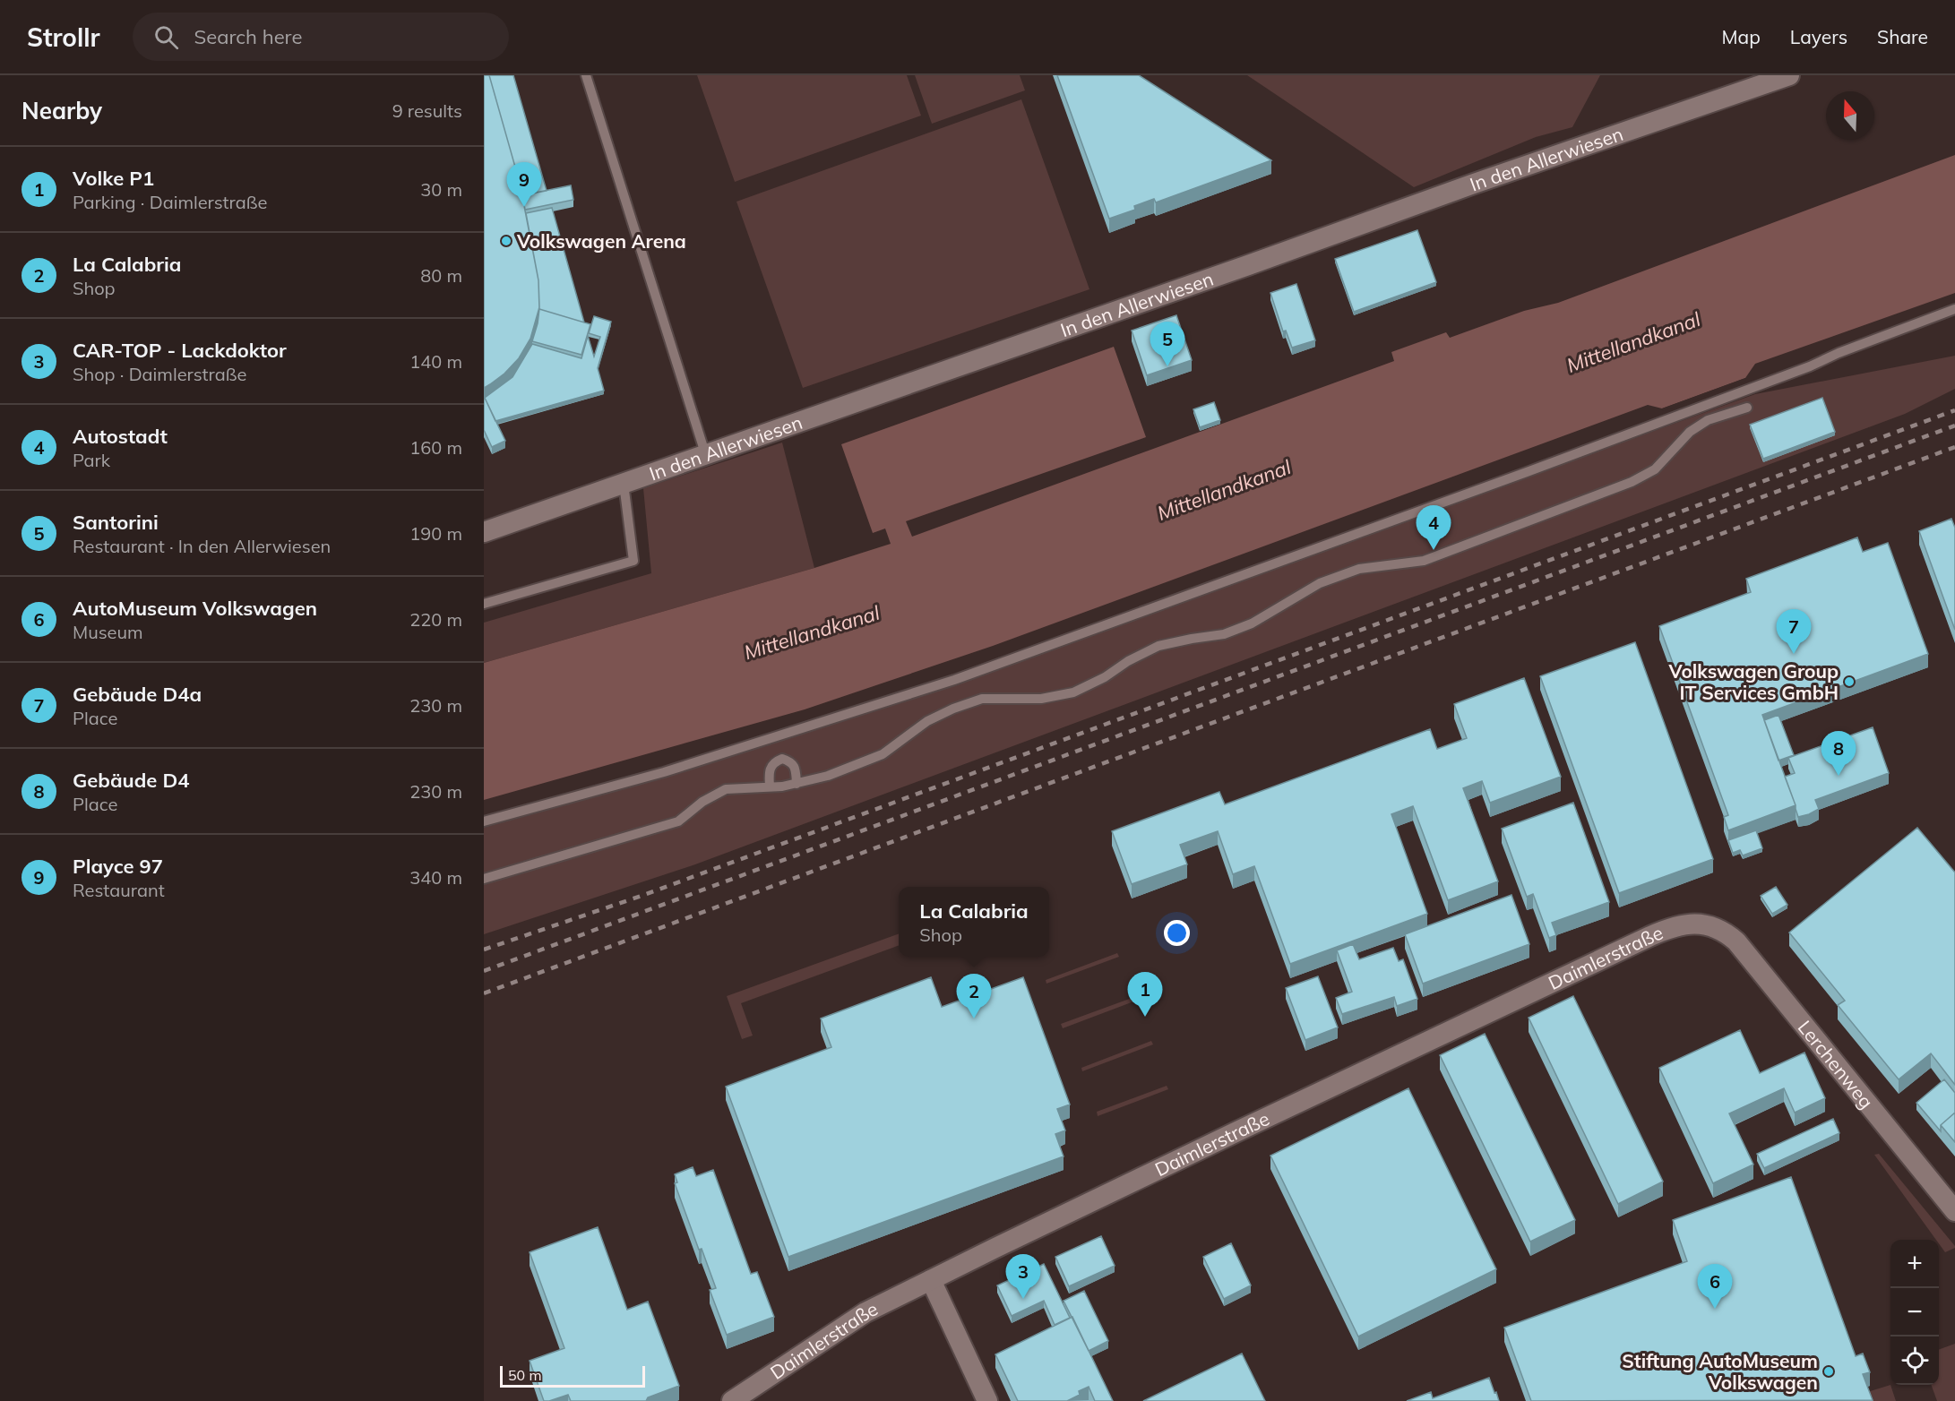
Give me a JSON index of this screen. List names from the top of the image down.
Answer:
{
  "streets": {
    "street": ["In den Allerwiesen", "Daimlerstraße", "Lerchenweg"]
  },
  "crossings": [
    ["Daimlerstraße", "Lerchenweg"]
  ],
  "water": ["Mittellandkanal"],
  "places": ["Volkswagen Arena", "Volkswagen Group IT Services GmbH", "Stiftung AutoMuseum Volkswagen"],
  "scale_bar": "50 m",
  "north": "top",
  "page": {
    "header": "Strollr",
    "search": "Search here",
    "nav": ["Map", "Layers", "Share"],
    "heading": ["Nearby", "9 results"],
    "list": [
      {
        "mark": "1",
        "name": "Volke P1",
        "note": "Parking · Daimlerstraße",
        "value": "30 m"
      },
      {
        "mark": "2",
        "name": "La Calabria",
        "note": "Shop",
        "value": "80 m"
      },
      {
        "mark": "3",
        "name": "CAR-TOP - Lackdoktor",
        "note": "Shop · Daimlerstraße",
        "value": "140 m"
      },
      {
        "mark": "4",
        "name": "Autostadt",
        "note": "Park",
        "value": "160 m"
      },
      {
        "mark": "5",
        "name": "Santorini",
        "note": "Restaurant · In den Allerwiesen",
        "value": "190 m"
      },
      {
        "mark": "6",
        "name": "AutoMuseum Volkswagen",
        "note": "Museum",
        "value": "220 m"
      },
      {
        "mark": "7",
        "name": "Gebäude D4a",
        "note": "Place",
        "value": "230 m"
      },
      {
        "mark": "8",
        "name": "Gebäude D4",
        "note": "Place",
        "value": "230 m"
      },
      {
        "mark": "9",
        "name": "Playce 97",
        "note": "Restaurant",
        "value": "340 m"
      }
    ],
    "pins": [
      "9",
      "5",
      "4",
      "7",
      "8",
      "1",
      "2",
      "3",
      "6"
    ],
    "popup": ["La Calabria", "Shop"],
    "map_buttons": ["+", "−"],
    "scale": "50 m"
  }
}
